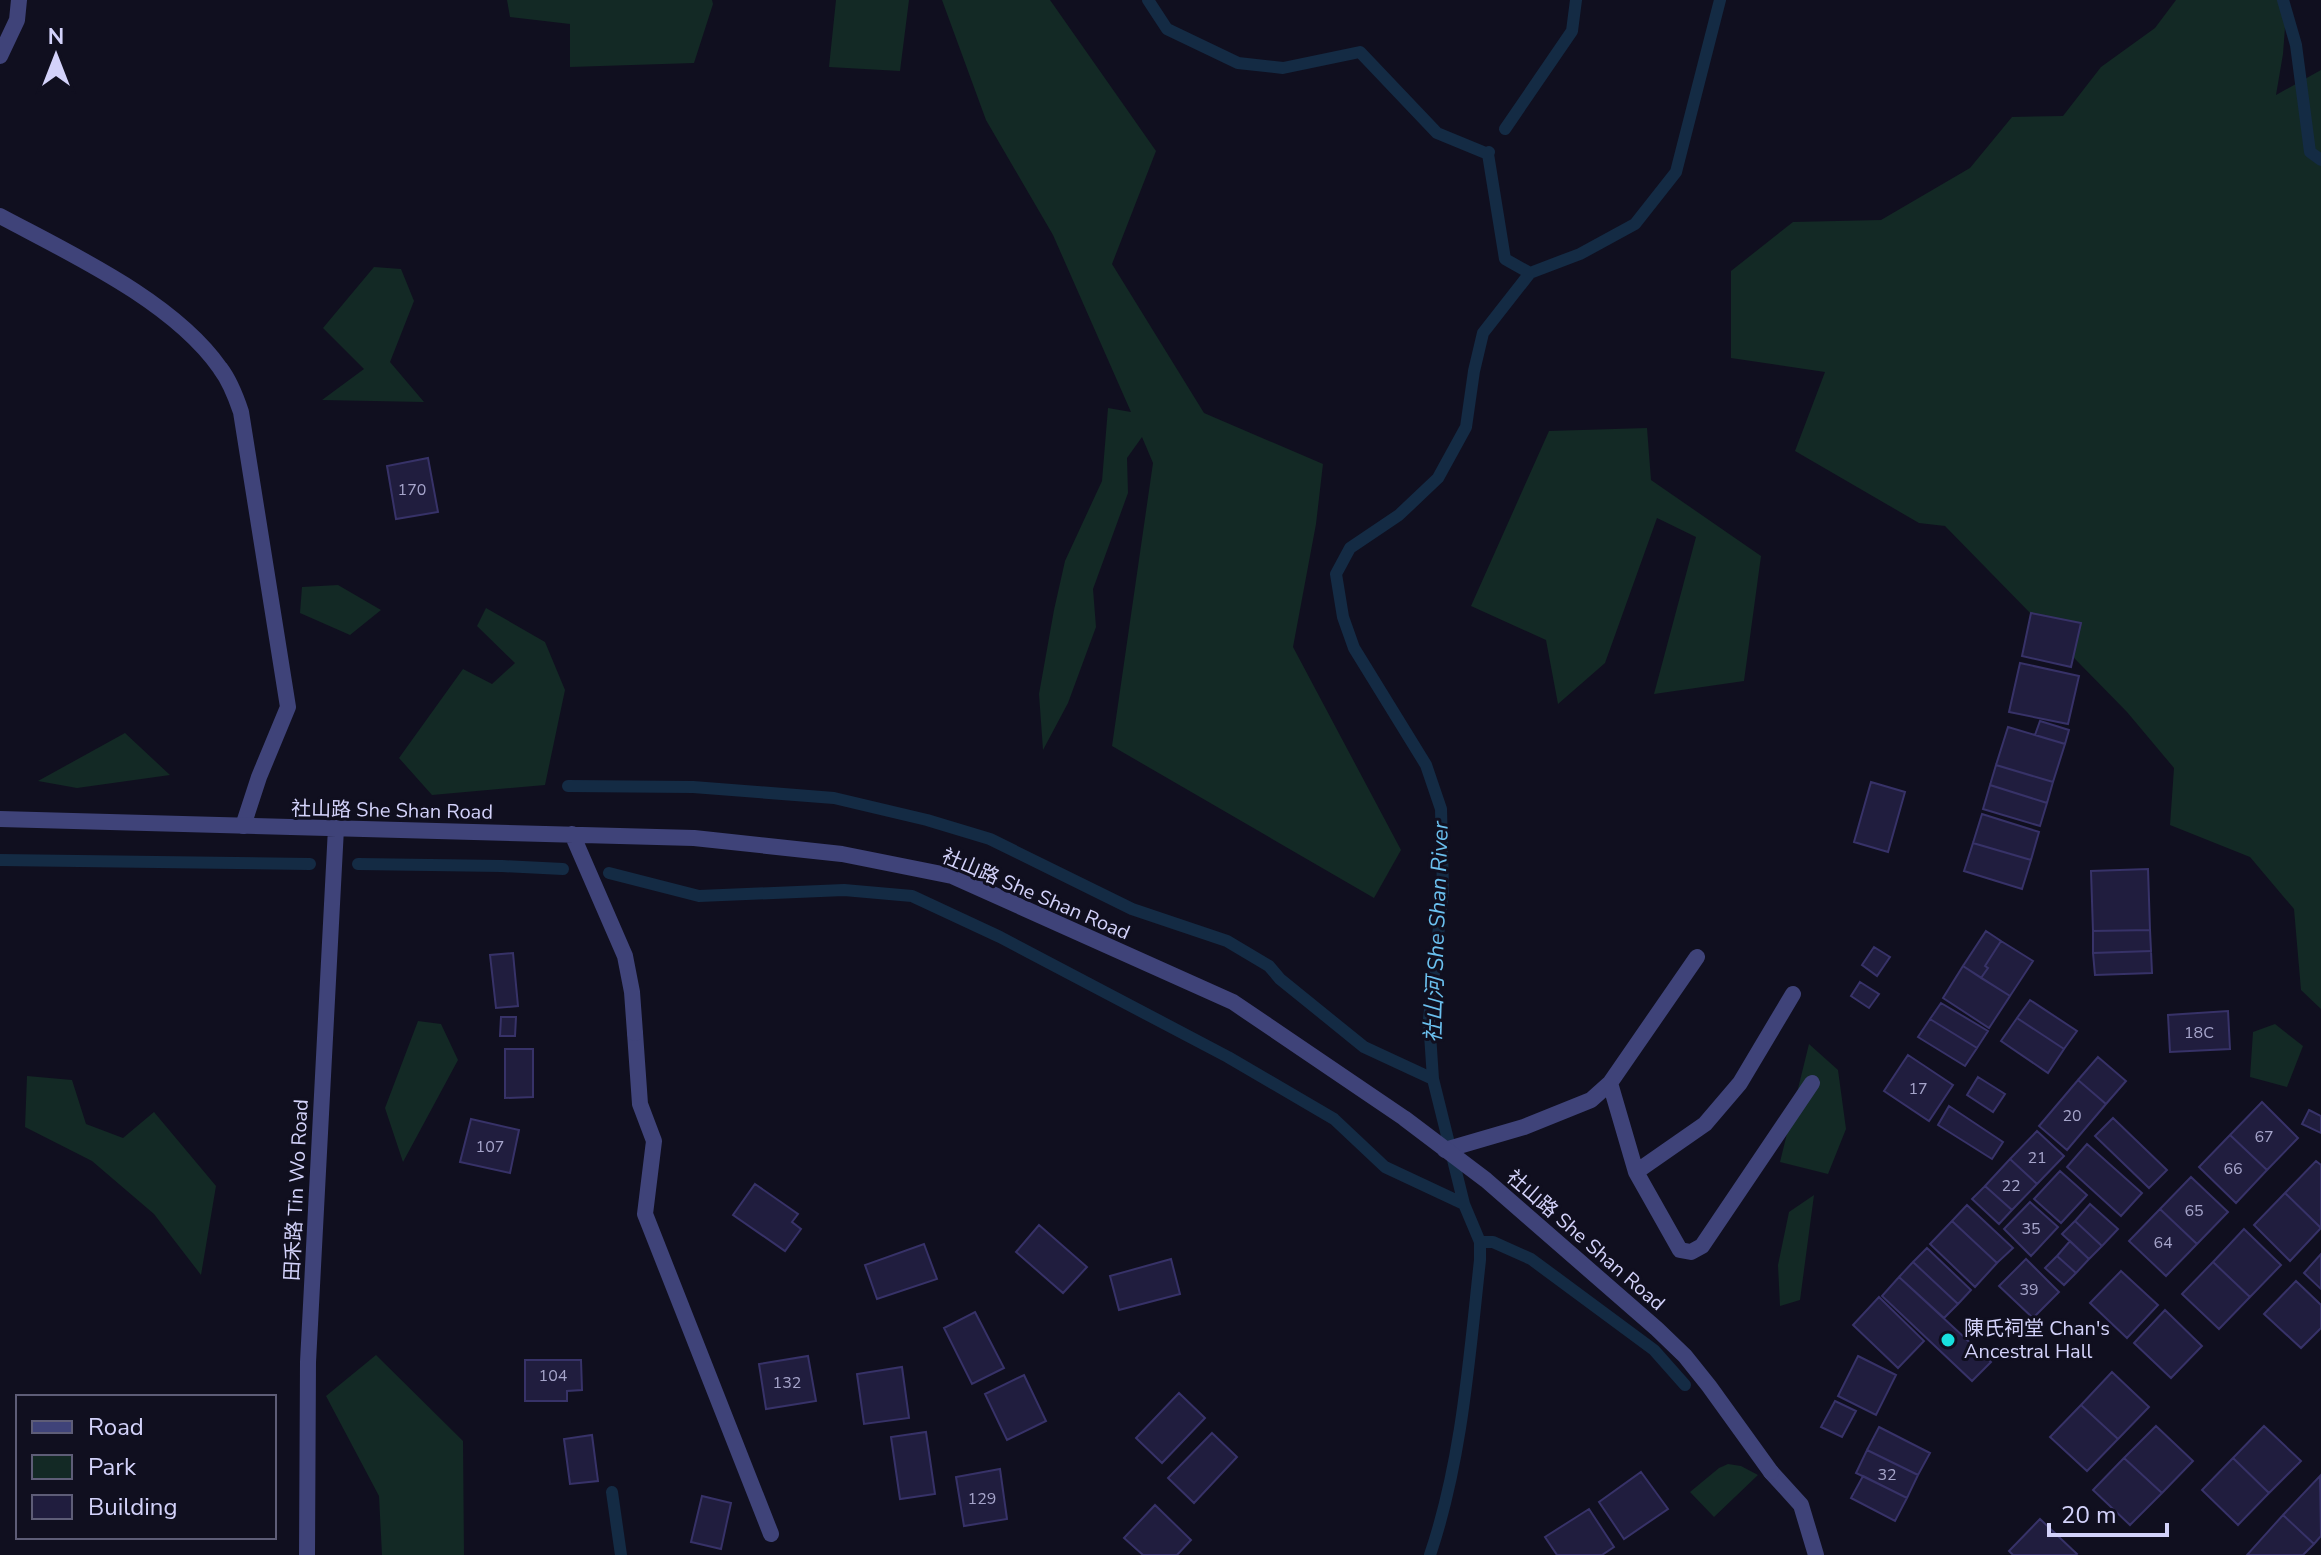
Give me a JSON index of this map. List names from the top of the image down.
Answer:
{
  "streets": {
    "street": ["社山路 She Shan Road", "田禾路 Tin Wo Road"]
  },
  "crossings": [
    ["社山路 She Shan Road", "田禾路 Tin Wo Road"]
  ],
  "water": ["社山河 She Shan River"],
  "places": ["陳氏祠堂 Chan's Ancestral Hall"],
  "house_numbers": [
    "170",
    "18C",
    "17",
    "20",
    "67",
    "107",
    "21",
    "66",
    "22",
    "65",
    "35",
    "64",
    "39",
    "104",
    "132",
    "32",
    "129"
  ],
  "legend": ["Road", "Park", "Building"],
  "scale_bar": "20 m",
  "north": "top"
}
